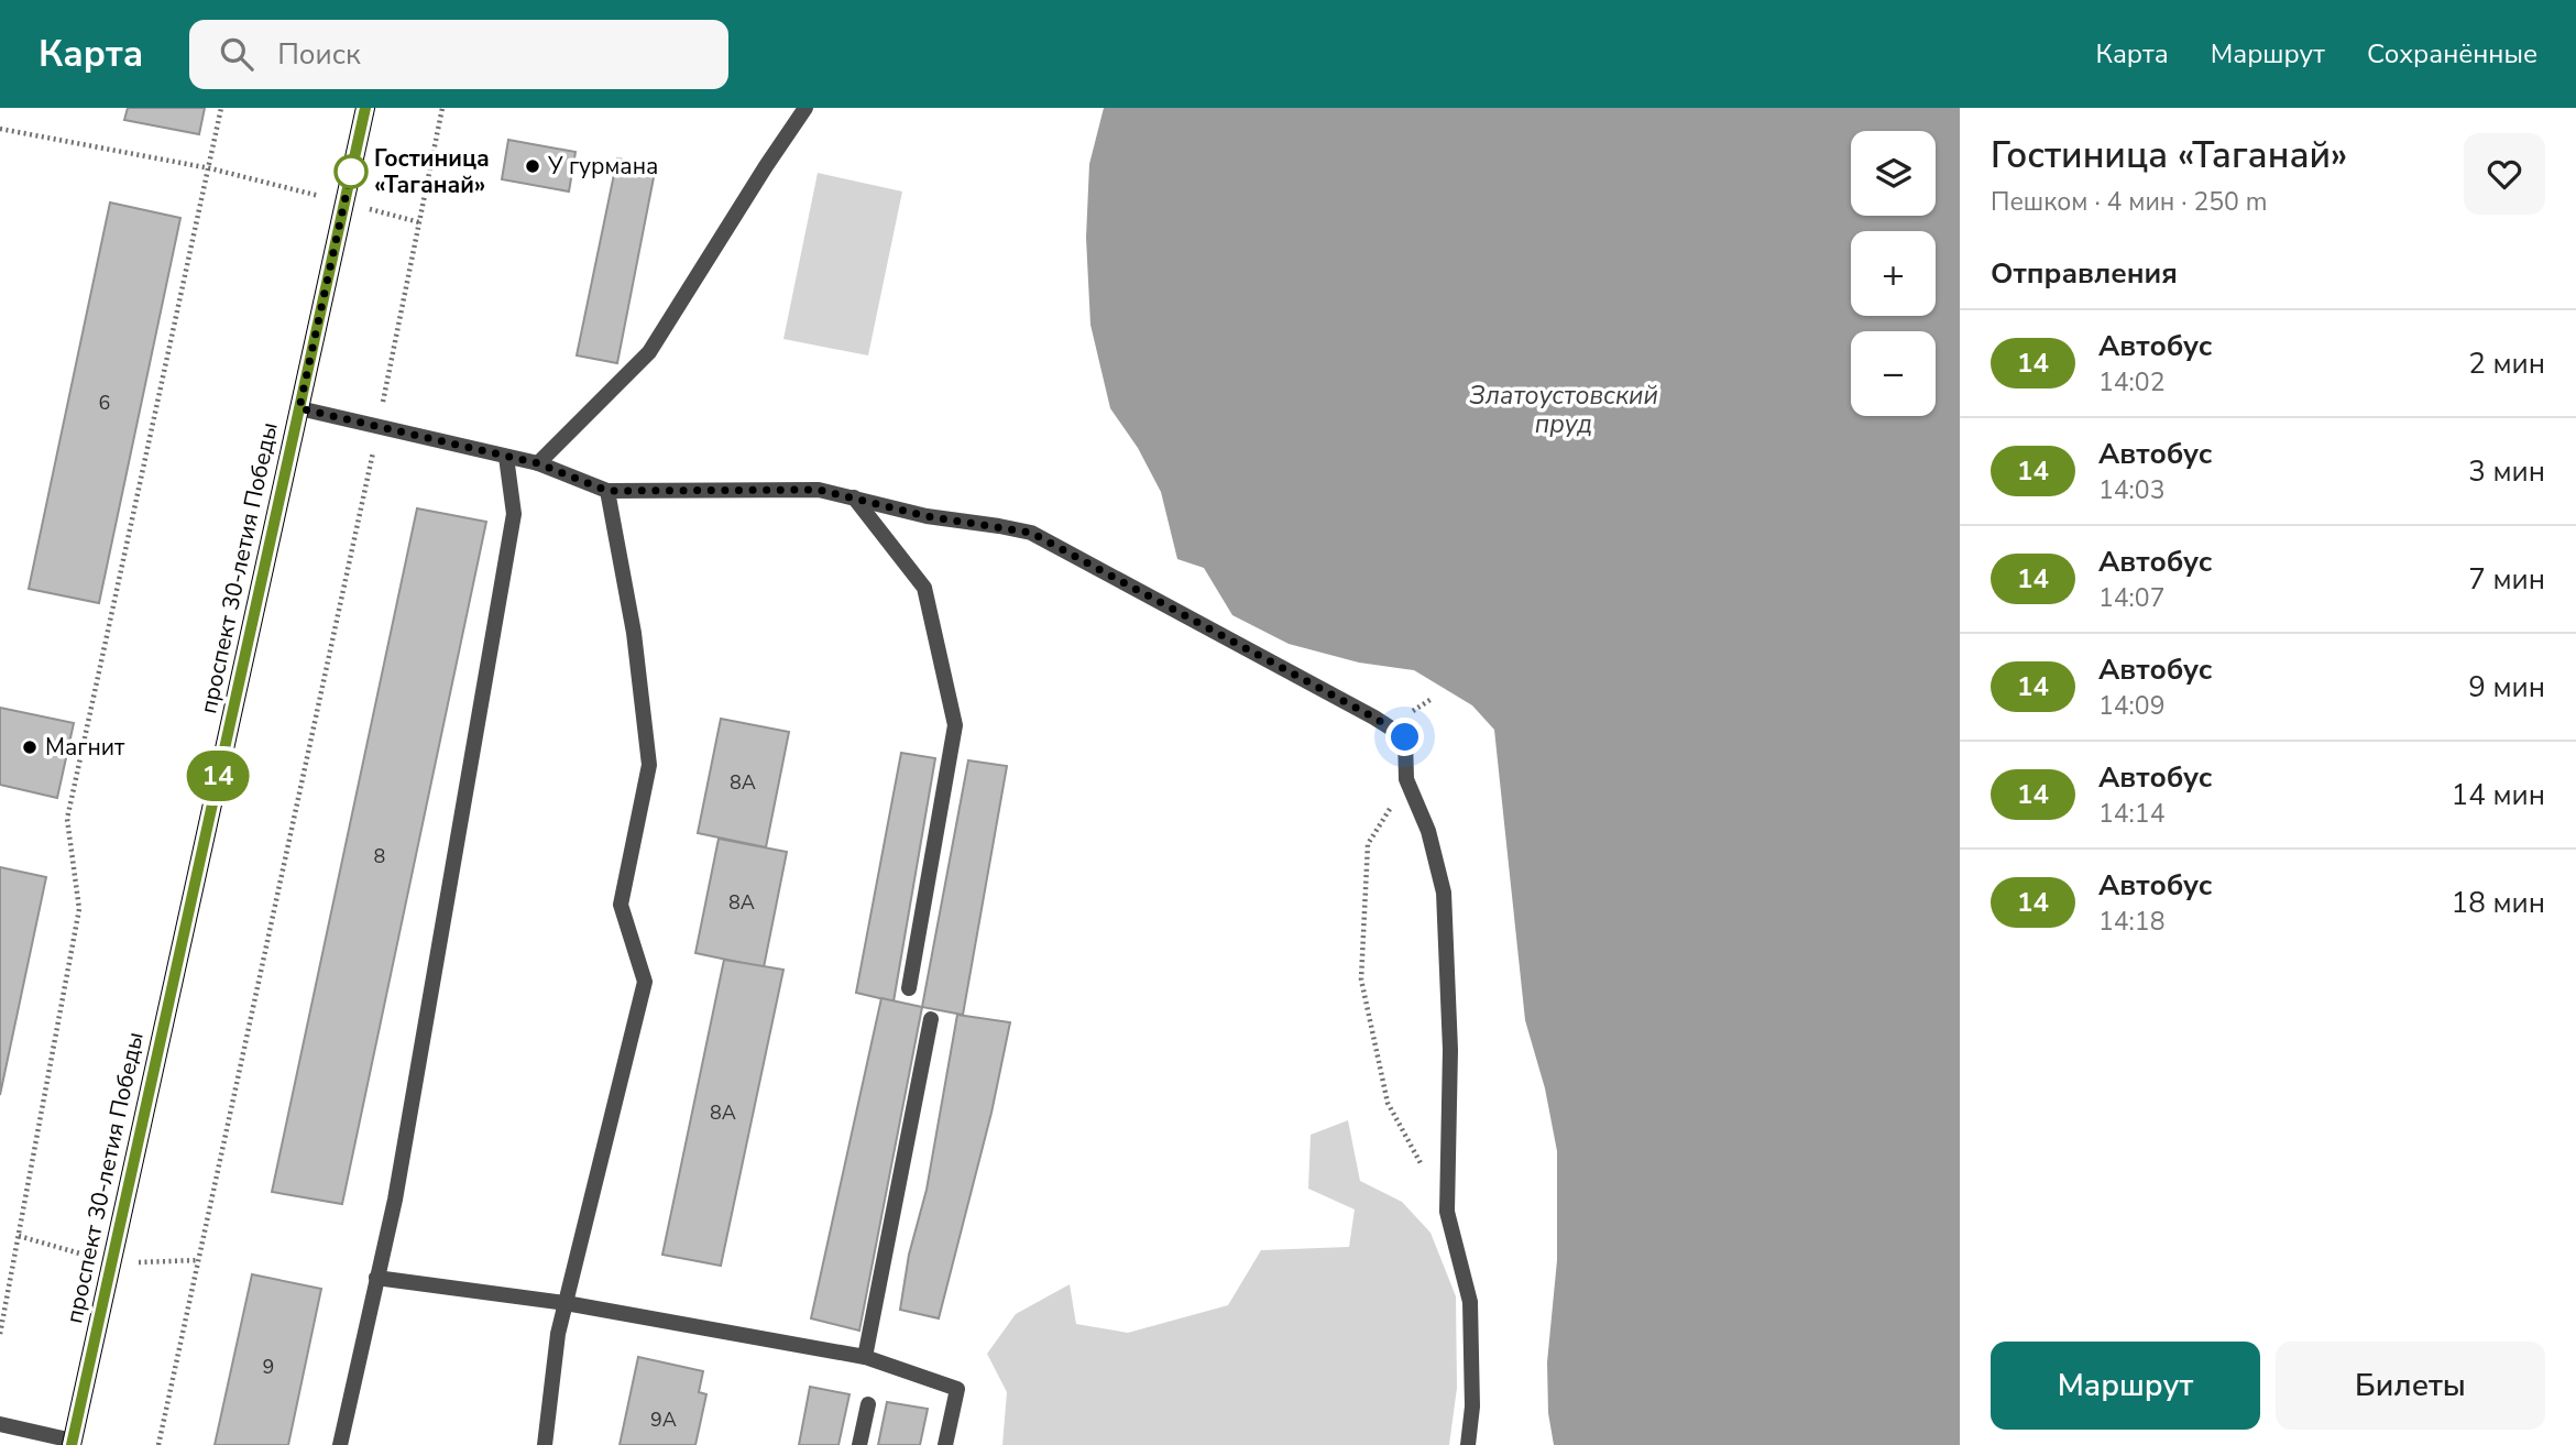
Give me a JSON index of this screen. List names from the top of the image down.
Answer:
{
  "streets": {
    "main road": ["проспект 30-летия Победы"]
  },
  "water": ["Златоустовский пруд"],
  "places": ["У гурмана", "Гостиница «Таганай»", "Магнит"],
  "lines": ["bus line 14"],
  "house_numbers": [
    "6",
    "8А",
    "8",
    "8А",
    "8А",
    "9",
    "9А"
  ],
  "page": {
    "header": "Карта",
    "search": "Поиск",
    "nav": ["Карта", "Маршрут", "Сохранённые"],
    "on_map": "14",
    "heading": [
      ["Гостиница «Таганай»", "Пешком · 4 мин · 250 m"],
      "Отправления"
    ],
    "map_buttons": ["+", "−"],
    "list": [
      {
        "mark": "14",
        "name": "Автобус",
        "note": "14:02",
        "value": "2 мин"
      },
      {
        "mark": "14",
        "name": "Автобус",
        "note": "14:03",
        "value": "3 мин"
      },
      {
        "mark": "14",
        "name": "Автобус",
        "note": "14:07",
        "value": "7 мин"
      },
      {
        "mark": "14",
        "name": "Автобус",
        "note": "14:09",
        "value": "9 мин"
      },
      {
        "mark": "14",
        "name": "Автобус",
        "note": "14:14",
        "value": "14 мин"
      },
      {
        "mark": "14",
        "name": "Автобус",
        "note": "14:18",
        "value": "18 мин"
      }
    ],
    "buttons": ["Маршрут", "Билеты"]
  }
}
